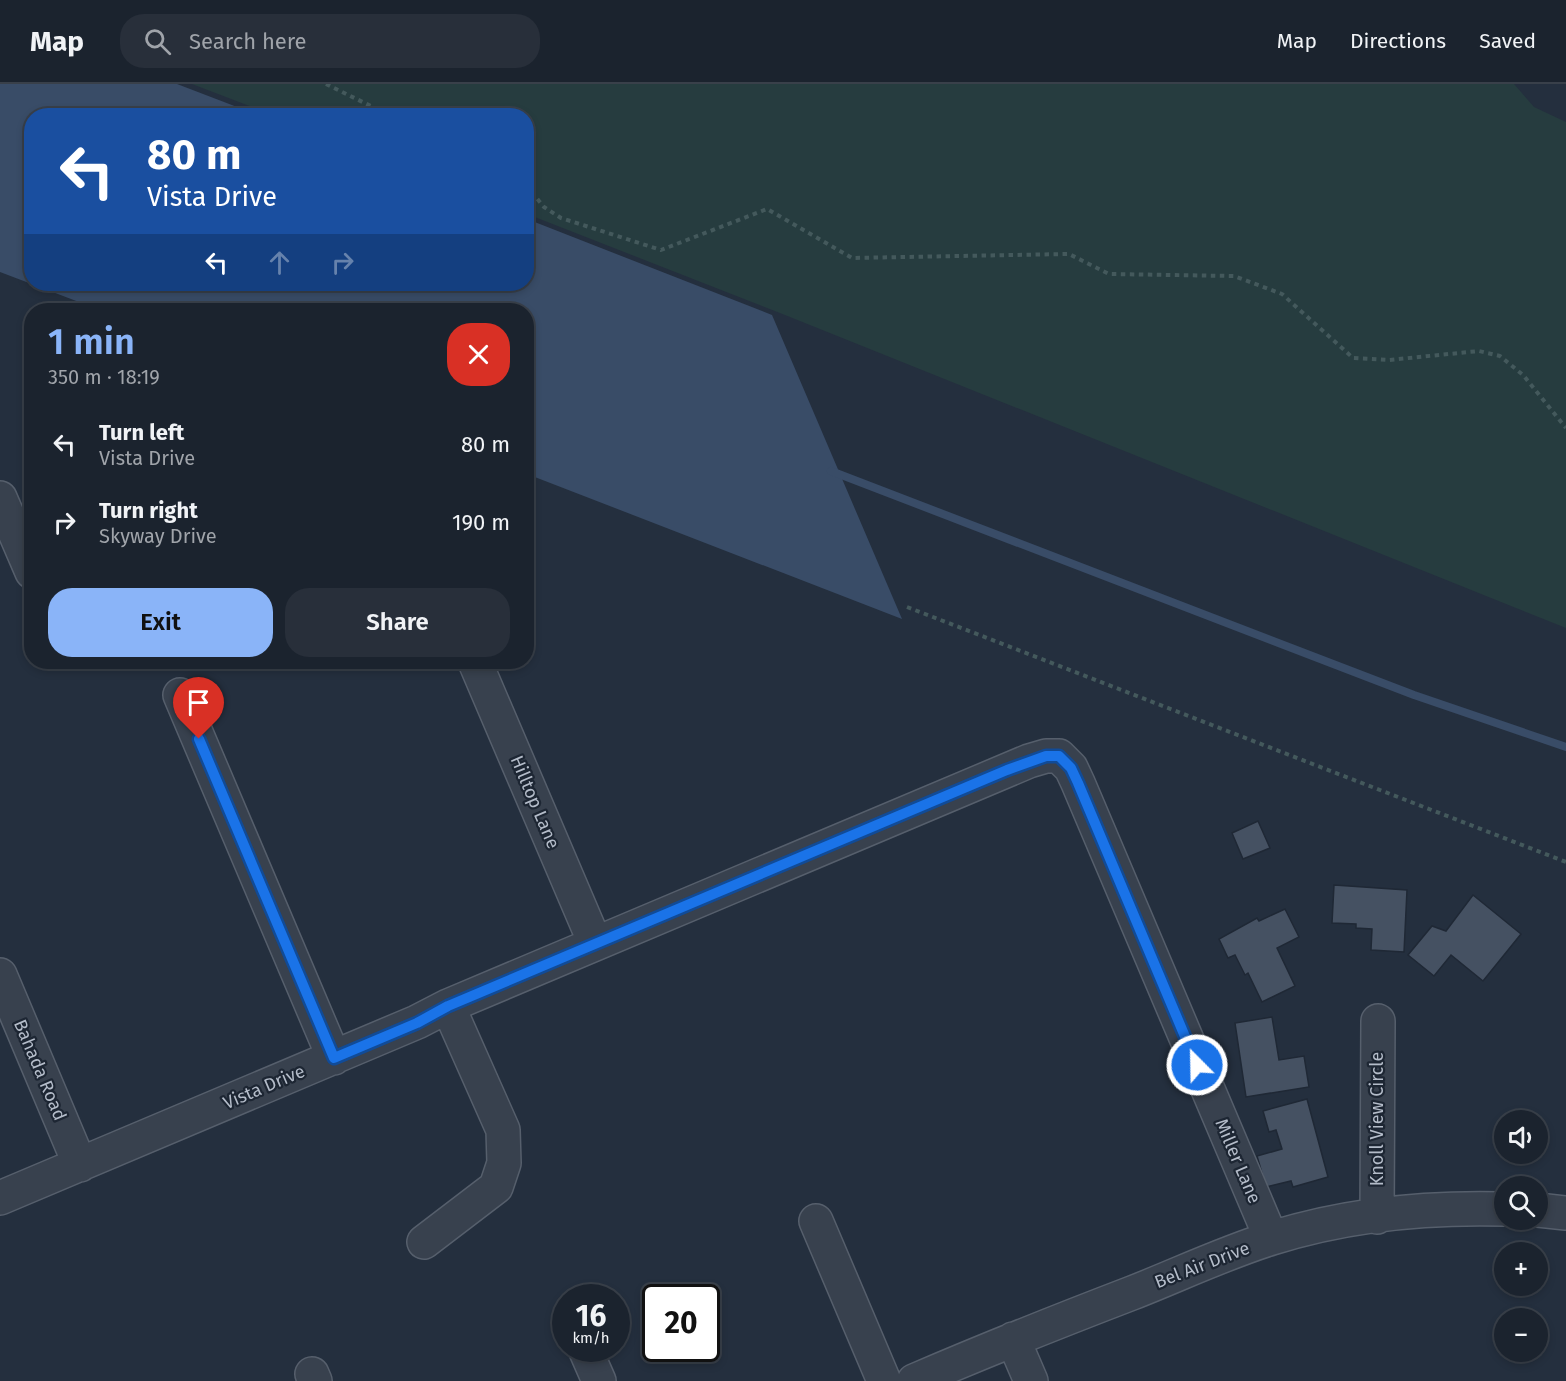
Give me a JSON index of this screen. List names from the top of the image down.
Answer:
{
  "streets": {
    "street": [
      "Hilltop Lane",
      "Bahada Road",
      "Vista Drive",
      "Knoll View Circle",
      "Miller Lane",
      "Bel Air Drive"
    ]
  },
  "crossings": [
    ["Hilltop Lane", "Vista Drive"],
    ["Bahada Road", "Vista Drive"],
    ["Vista Drive", "Miller Lane"],
    ["Knoll View Circle", "Bel Air Drive"],
    ["Miller Lane", "Bel Air Drive"]
  ],
  "page": {
    "header": "Map",
    "search": "Search here",
    "nav": ["Map", "Directions", "Saved"],
    "turn": ["80 m", "Vista Drive"],
    "heading": ["1 min", "350 m · 18:19"],
    "list": [
      {
        "name": "Turn left",
        "note": "Vista Drive",
        "value": "80 m"
      },
      {
        "name": "Turn right",
        "note": "Skyway Drive",
        "value": "190 m"
      }
    ],
    "buttons": ["Exit", "Share"],
    "map_buttons": ["+", "−"],
    "speed": "16 km/h",
    "limit": "20"
  }
}
